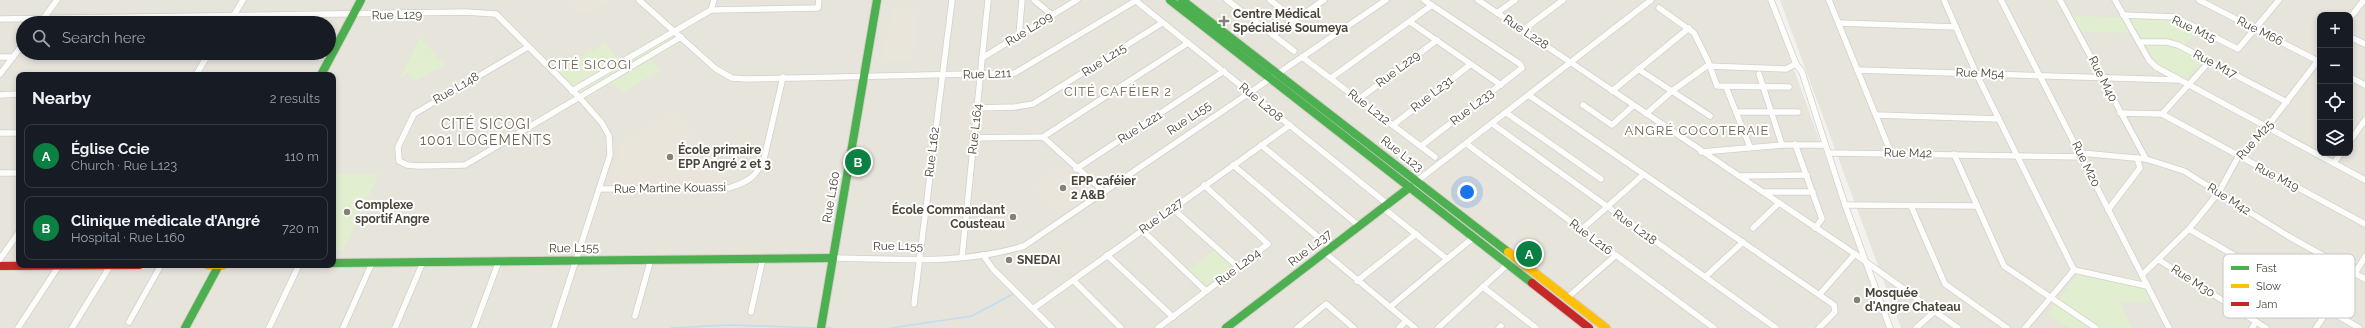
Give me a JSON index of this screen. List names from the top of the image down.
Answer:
{
  "streets": {
    "street": [
      "Rue L129",
      "Rue L209",
      "Rue M15",
      "Rue M66",
      "Rue L228",
      "Rue L215",
      "Rue M17",
      "Rue L229",
      "Rue M54",
      "Rue L211",
      "Rue M40",
      "Rue L148",
      "Rue L231",
      "Rue L208",
      "Rue L212",
      "Rue L233",
      "Rue L155",
      "Rue L221",
      "Rue L164",
      "Rue M25",
      "Rue L162",
      "Rue M42",
      "Rue L123",
      "Rue M20",
      "Rue M19",
      "Rue Martine Kouassi",
      "Rue L160",
      "Rue L227",
      "Rue L218",
      "Rue L216",
      "Rue L237",
      "Rue L204",
      "Rue M30"
    ]
  },
  "crossings": [
    ["Rue L129", "Rue L148"],
    ["Rue L129", "Rue L155"],
    ["Rue L129", "Rue Martine Kouassi"],
    ["Rue L209", "Rue L164"],
    ["Rue M15", "Rue M66"],
    ["Rue L215", "Rue L208"],
    ["Rue L215", "Rue L164"],
    ["Rue M17", "Rue M25"],
    ["Rue L229", "Rue L212"],
    ["Rue M54", "Rue M40"],
    ["Rue M54", "Rue M20"],
    ["Rue L211", "Rue L208"],
    ["Rue L211", "Rue L164"],
    ["Rue L211", "Rue L162"],
    ["Rue L211", "Rue Martine Kouassi"],
    ["Rue L211", "Rue L160"],
    ["Rue M40", "Rue M42"],
    ["Rue M40", "Rue M19"],
    ["Rue L231", "Rue L212"],
    ["Rue L208", "Rue L155"],
    ["Rue L208", "Rue L221"],
    ["Rue L208", "Rue L227"],
    ["Rue L208", "Rue L237"],
    ["Rue L212", "Rue L233"],
    ["Rue L212", "Rue L155"],
    ["Rue L155", "Rue L164"],
    ["Rue L155", "Rue L162"],
    ["Rue L155", "Rue L123"],
    ["Rue L155", "Rue L160"],
    ["Rue M25", "Rue M42"],
    ["Rue M25", "Rue M20"],
    ["Rue M25", "Rue M19"],
    ["Rue M25", "Rue M30"],
    ["Rue M42", "Rue M20"],
    ["Rue L123", "Rue L237"],
    ["Rue L227", "Rue L204"]
  ],
  "districts": [
    "CITÉ SICOGI",
    "CITÉ CAFÉIER 2",
    "CITÉ SICOGI 1001 LOGEMENTS",
    "ANGRÉ COCOTERAIE"
  ],
  "places": {
    "health": ["Centre Médical Spécialisé Soumeya"],
    "other": [
      "École primaire EPP Angré 2 et 3",
      "EPP caféier 2 A&B",
      "Complexe sportif Angre",
      "École Commandant Cousteau",
      "SNEDAI",
      "Mosquée d'Angre Chateau"
    ]
  },
  "legend": ["Fast", "Slow", "Jam"],
  "page": {
    "map_buttons": ["+", "−"],
    "search": "Search here",
    "heading": ["Nearby", "2 results"],
    "list": [
      {
        "mark": "A",
        "name": "Église Ccie",
        "note": "Church · Rue L123",
        "value": "110 m"
      },
      {
        "mark": "B",
        "name": "Clinique médicale d’Angré",
        "note": "Hospital · Rue L160",
        "value": "720 m"
      }
    ],
    "pins": ["B", "A"]
  }
}
